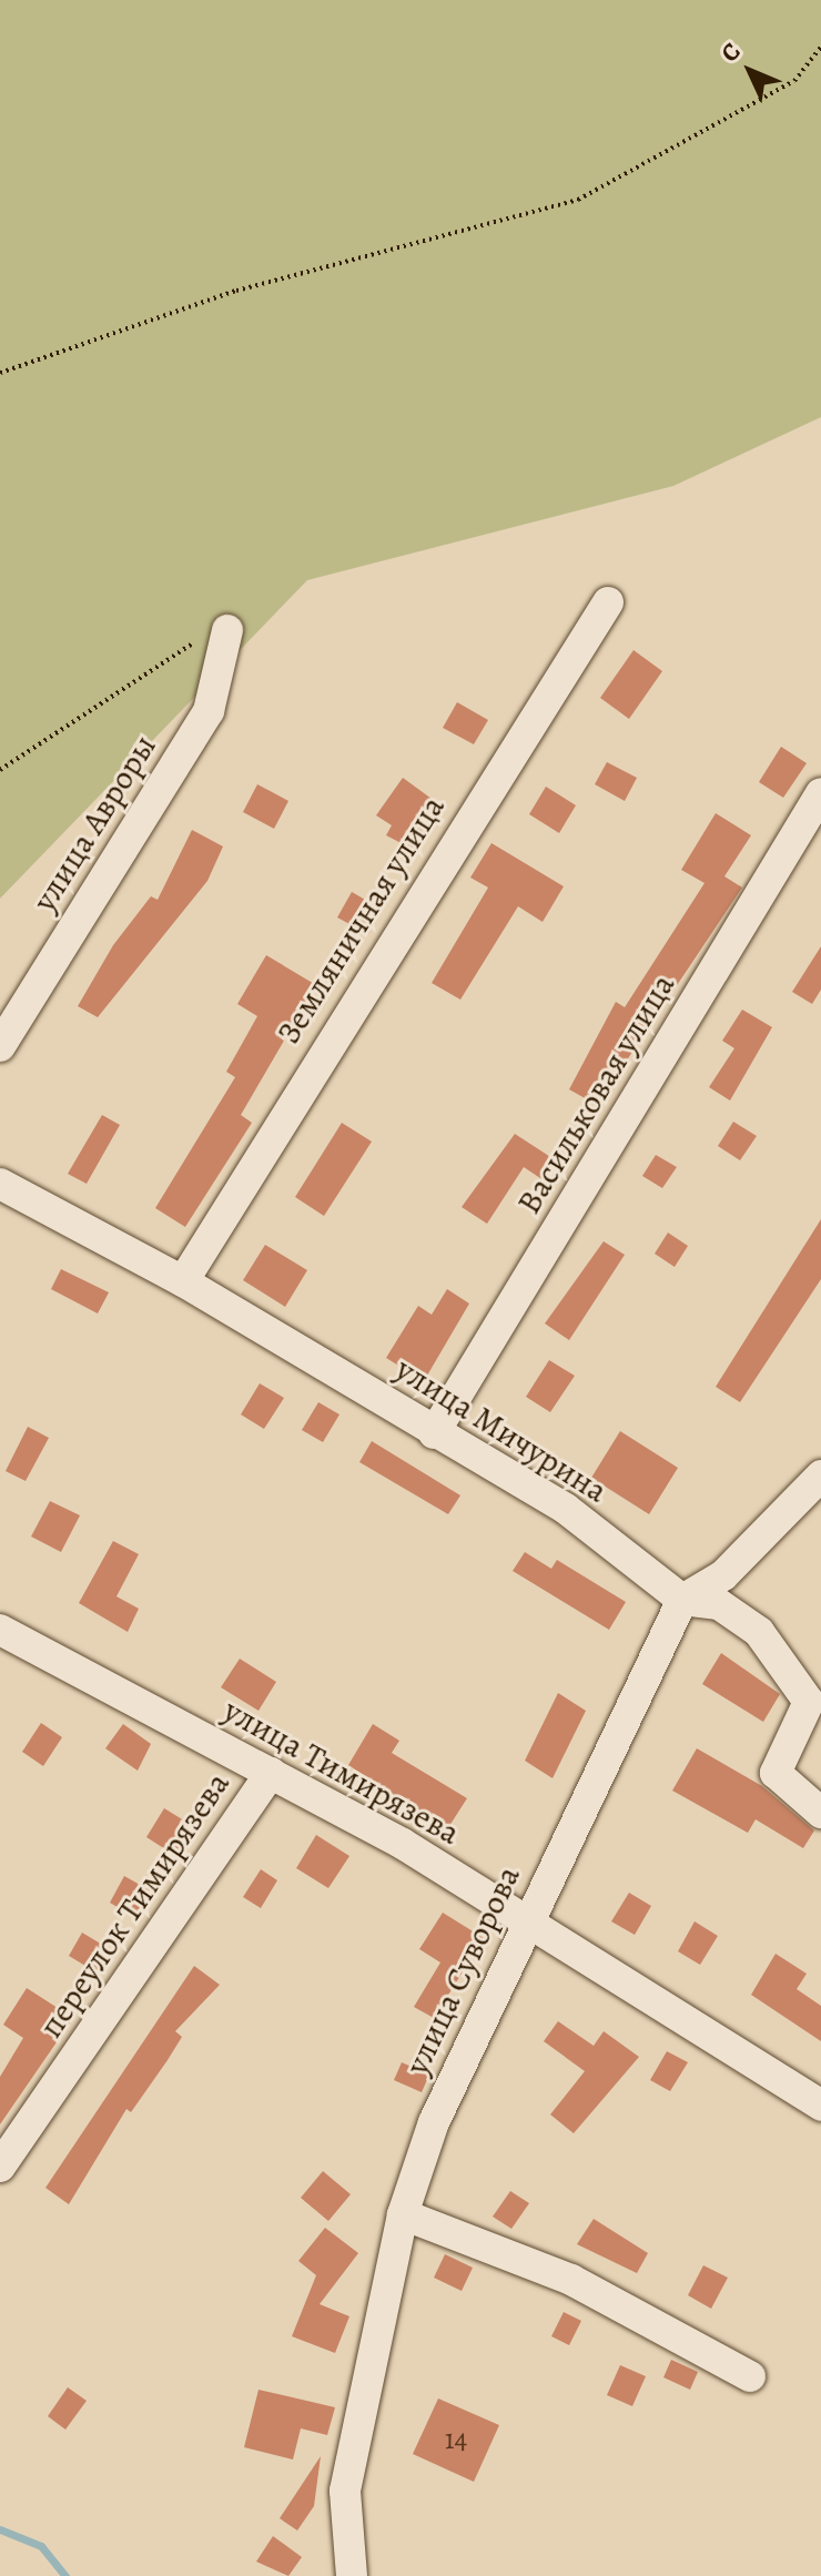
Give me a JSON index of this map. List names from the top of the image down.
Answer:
{
  "streets": {
    "street": [
      "улица Авроры",
      "Земляничная улица",
      "Васильковая улица",
      "улица Мичурина",
      "улица Тимирязева",
      "переулок Тимирязева",
      "улица Суворова"
    ]
  },
  "crossings": [
    ["Земляничная улица", "улица Мичурина"],
    ["Васильковая улица", "улица Мичурина"],
    ["улица Мичурина", "улица Суворова"],
    ["улица Тимирязева", "переулок Тимирязева"],
    ["улица Тимирязева", "улица Суворова"]
  ],
  "house_numbers": ["14"],
  "north": "top left"
}
